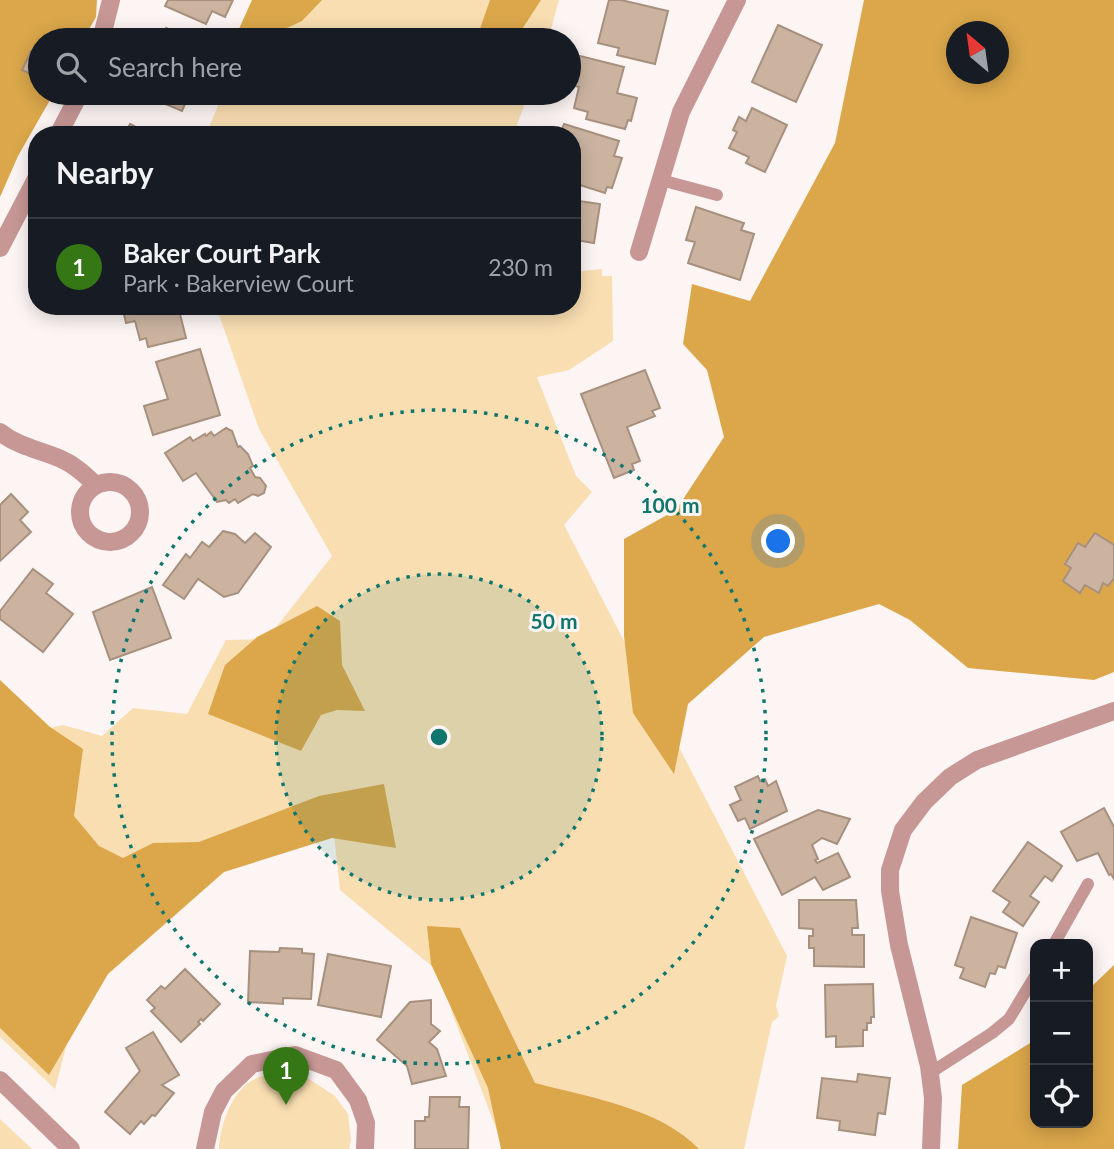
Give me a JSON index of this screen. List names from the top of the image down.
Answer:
{
  "north": "top left",
  "page": {
    "search": "Search here",
    "heading": "Nearby",
    "list": [
      {
        "mark": "1",
        "name": "Baker Court Park",
        "note": "Park · Bakerview Court",
        "value": "230 m"
      }
    ],
    "map_buttons": ["+", "−"],
    "pins": "1"
  },
  "rings": ["100 m", "50 m"]
}
